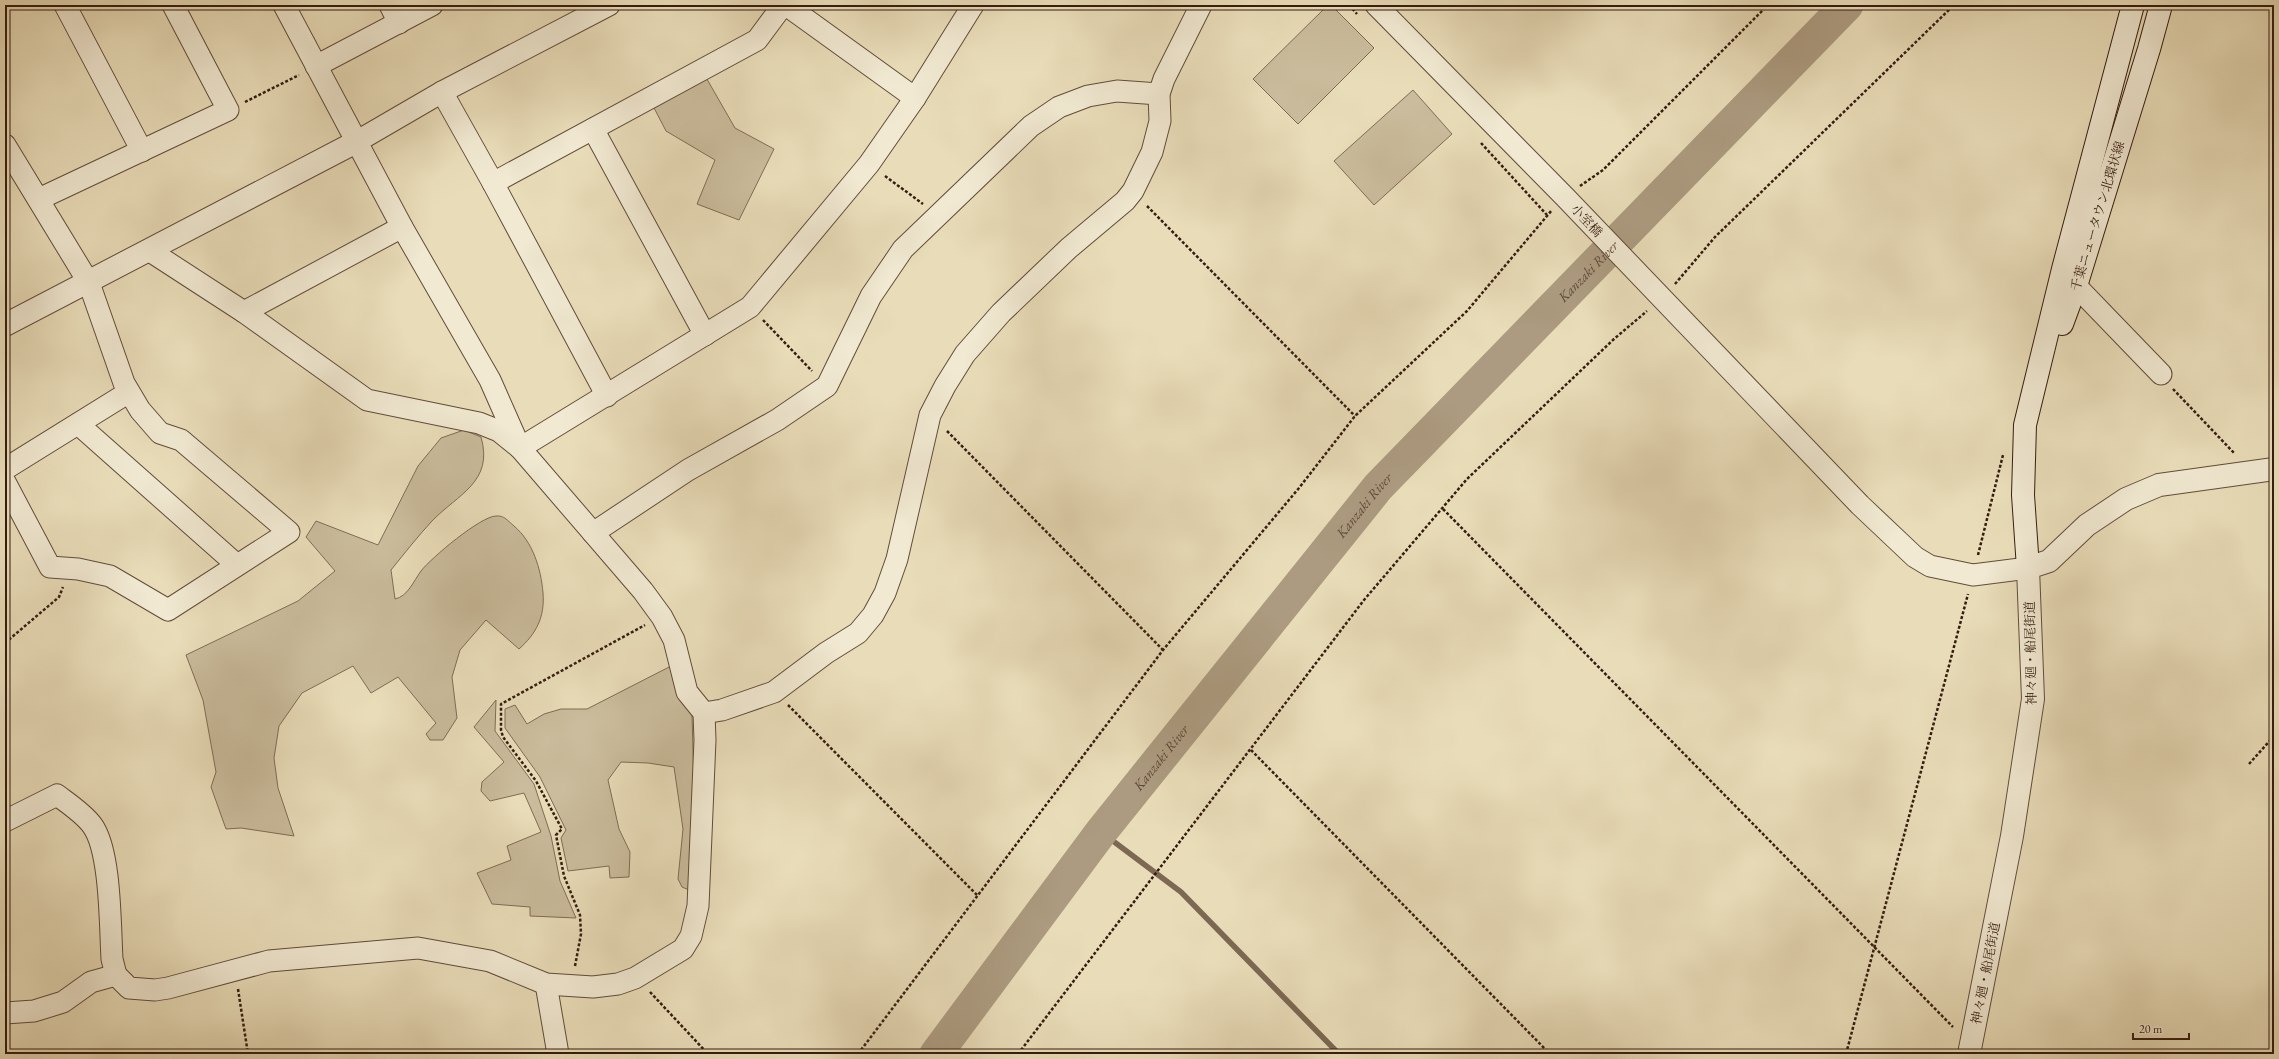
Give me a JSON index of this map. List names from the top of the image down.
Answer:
{
  "streets": {
    "street": ["千葉ニュータウン北環状線", "小室橋", "神々廻・船尾街道"]
  },
  "crossings": [
    ["千葉ニュータウン北環状線", "小室橋"],
    ["千葉ニュータウン北環状線", "神々廻・船尾街道"],
    ["小室橋", "神々廻・船尾街道"]
  ],
  "water": ["Kanzaki River"],
  "scale_bar": "20 m"
}
